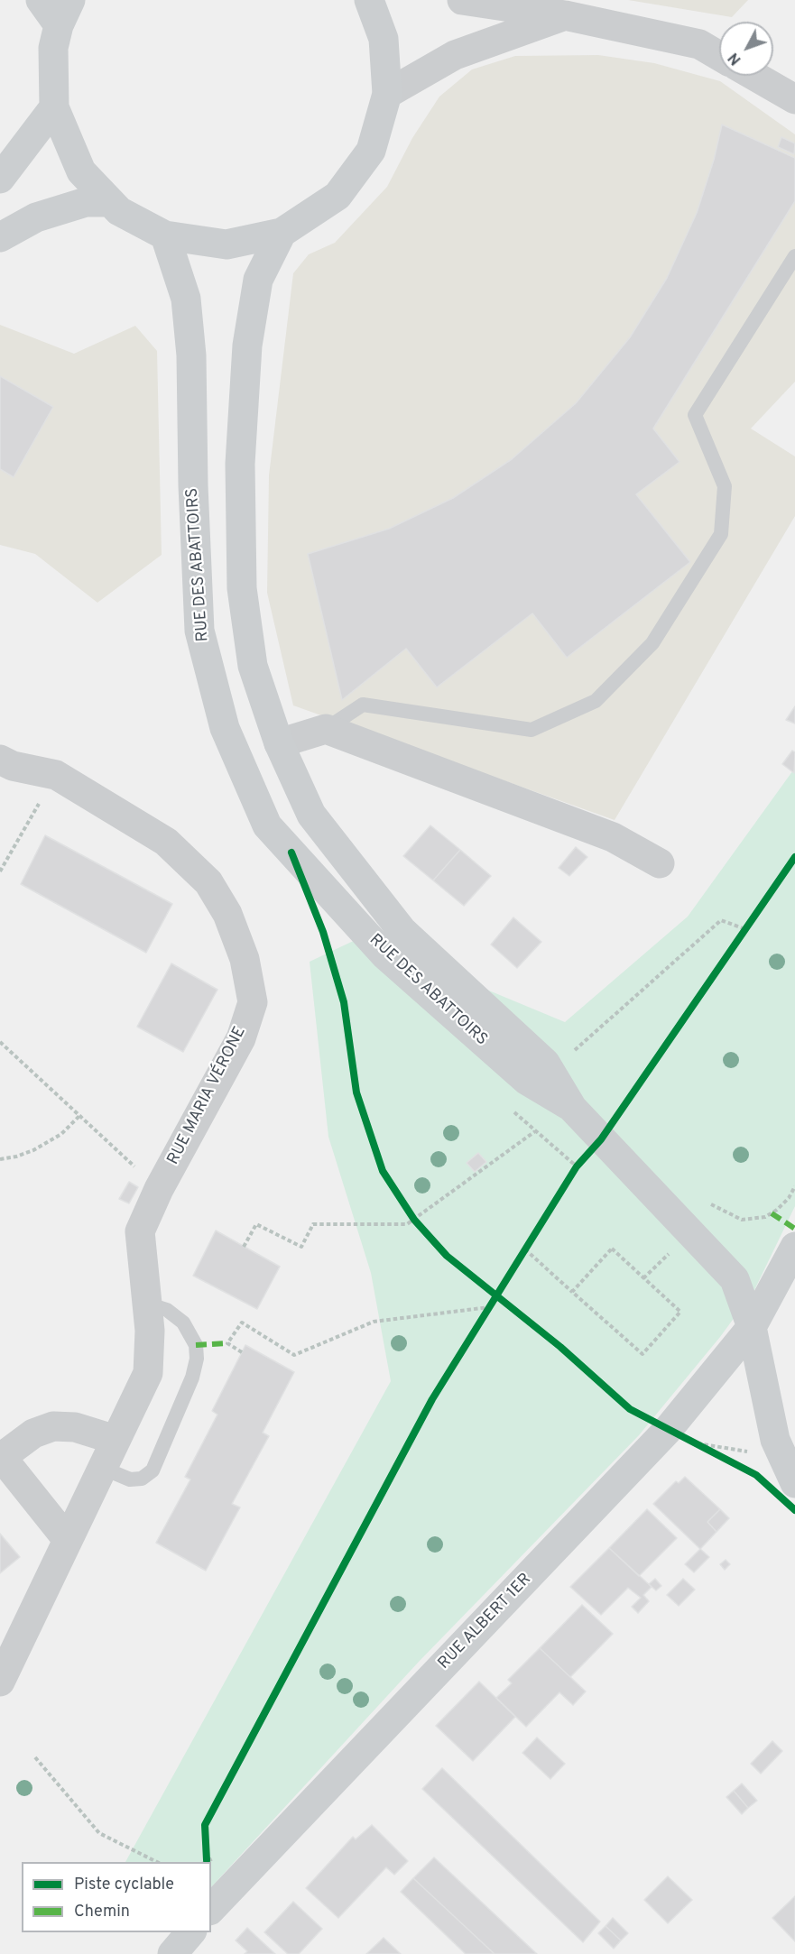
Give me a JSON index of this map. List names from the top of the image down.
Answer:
{
  "streets": {
    "main road": ["RUE DES ABATTOIRS", "RUE ALBERT 1ER"],
    "street": ["RUE MARIA VÉRONE"]
  },
  "legend": ["Piste cyclable", "Chemin"],
  "north": "bottom left"
}
